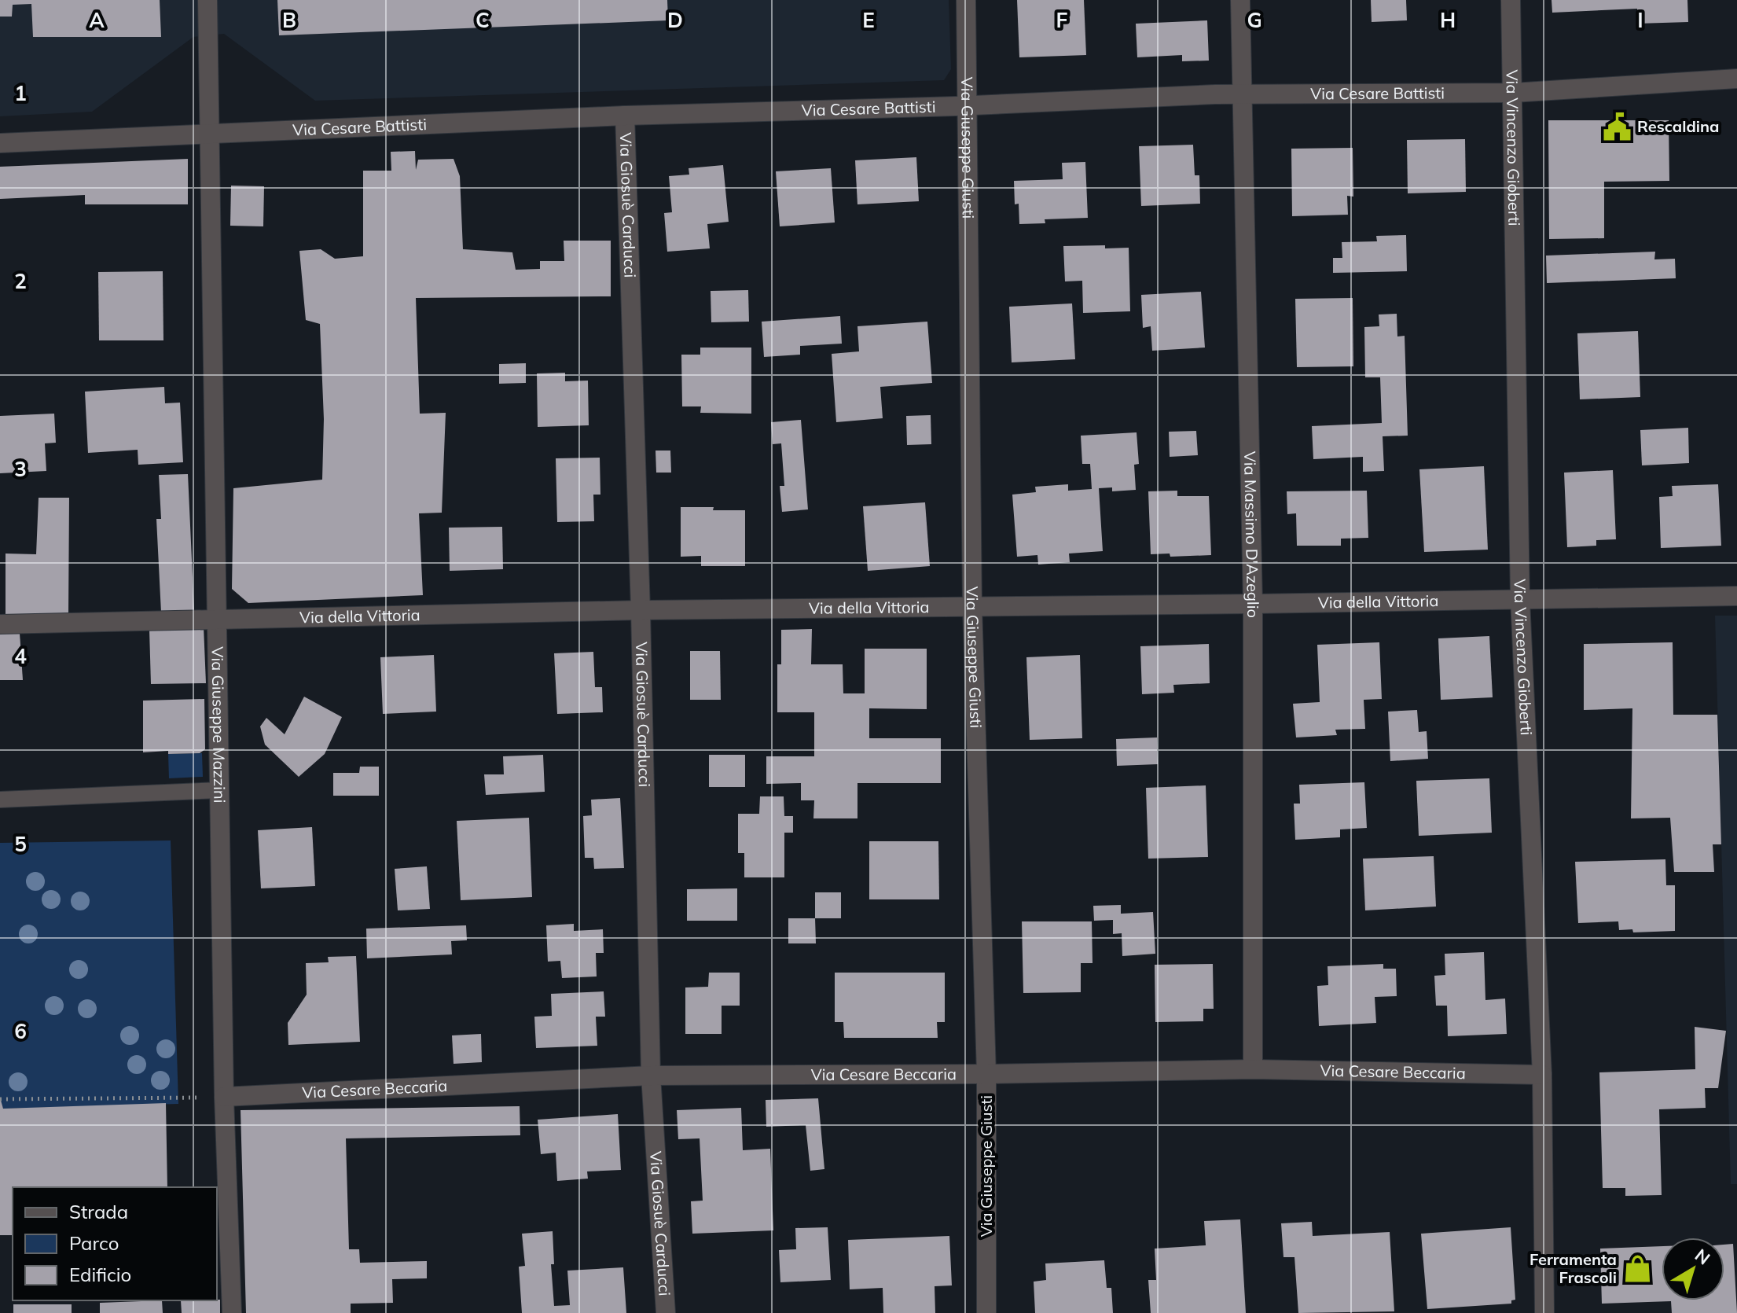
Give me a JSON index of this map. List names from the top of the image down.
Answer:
{
  "streets": {
    "street": [
      "Via Cesare Battisti",
      "Via Giuseppe Giusti",
      "Via Vincenzo Gioberti",
      "Via Giosuè Carducci",
      "Via Massimo D'Azeglio",
      "Via della Vittoria",
      "Via Giuseppe Mazzini",
      "Via Cesare Beccaria"
    ]
  },
  "crossings": [
    ["Via Cesare Battisti", "Via Giuseppe Giusti"],
    ["Via Cesare Battisti", "Via Vincenzo Gioberti"],
    ["Via Cesare Battisti", "Via Giosuè Carducci"],
    ["Via Cesare Battisti", "Via Massimo D'Azeglio"],
    ["Via Cesare Battisti", "Via Giuseppe Mazzini"],
    ["Via Giuseppe Giusti", "Via della Vittoria"],
    ["Via Giuseppe Giusti", "Via Cesare Beccaria"],
    ["Via Vincenzo Gioberti", "Via della Vittoria"],
    ["Via Vincenzo Gioberti", "Via Cesare Beccaria"],
    ["Via Giosuè Carducci", "Via della Vittoria"],
    ["Via Giosuè Carducci", "Via Cesare Beccaria"],
    ["Via Massimo D'Azeglio", "Via della Vittoria"],
    ["Via Massimo D'Azeglio", "Via Cesare Beccaria"],
    ["Via della Vittoria", "Via Giuseppe Mazzini"],
    ["Via Giuseppe Mazzini", "Via Cesare Beccaria"]
  ],
  "places": {
    "public building": ["Rescaldina"],
    "shop": ["Ferramenta Frascoli"]
  },
  "legend": ["Strada", "Parco", "Edificio"],
  "north": "top right",
  "grid": {
    "columns": [
      "A",
      "B",
      "C",
      "D",
      "E",
      "F",
      "G",
      "H",
      "I"
    ],
    "rows": [
      "1",
      "2",
      "3",
      "4",
      "5",
      "6"
    ]
  }
}
